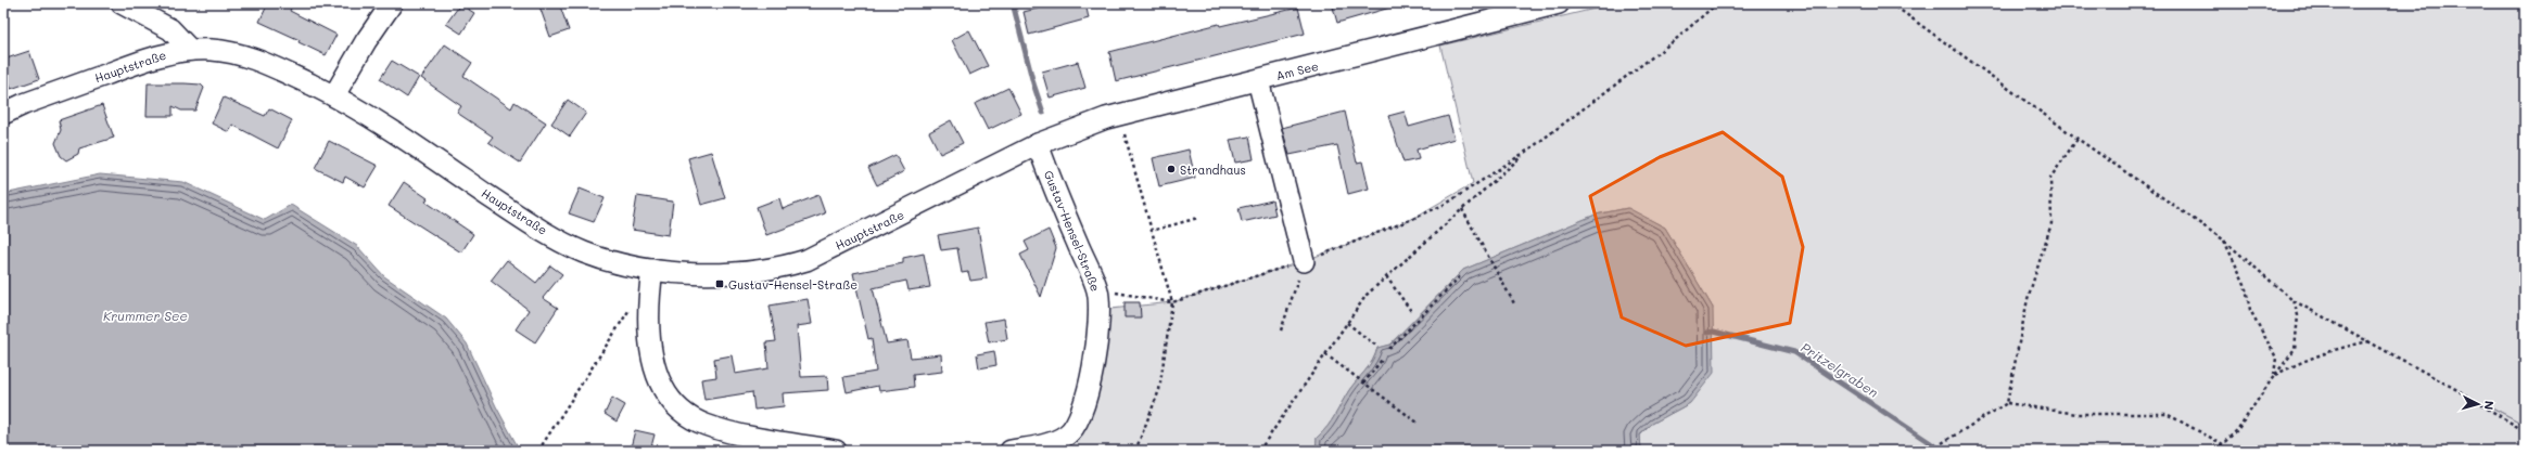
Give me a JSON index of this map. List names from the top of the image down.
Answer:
{
  "streets": {
    "street": ["Hauptstraße", "Am See", "Gustav-Hensel-Straße"]
  },
  "crossings": [
    ["Hauptstraße", "Am See"],
    ["Hauptstraße", "Gustav-Hensel-Straße"],
    ["Am See", "Gustav-Hensel-Straße"]
  ],
  "water": ["Krummer See", "Pritzelgraben"],
  "places": {
    "other": ["Strandhaus"],
    "transit": ["Gustav-Hensel-Straße"]
  },
  "north": "right"
}
